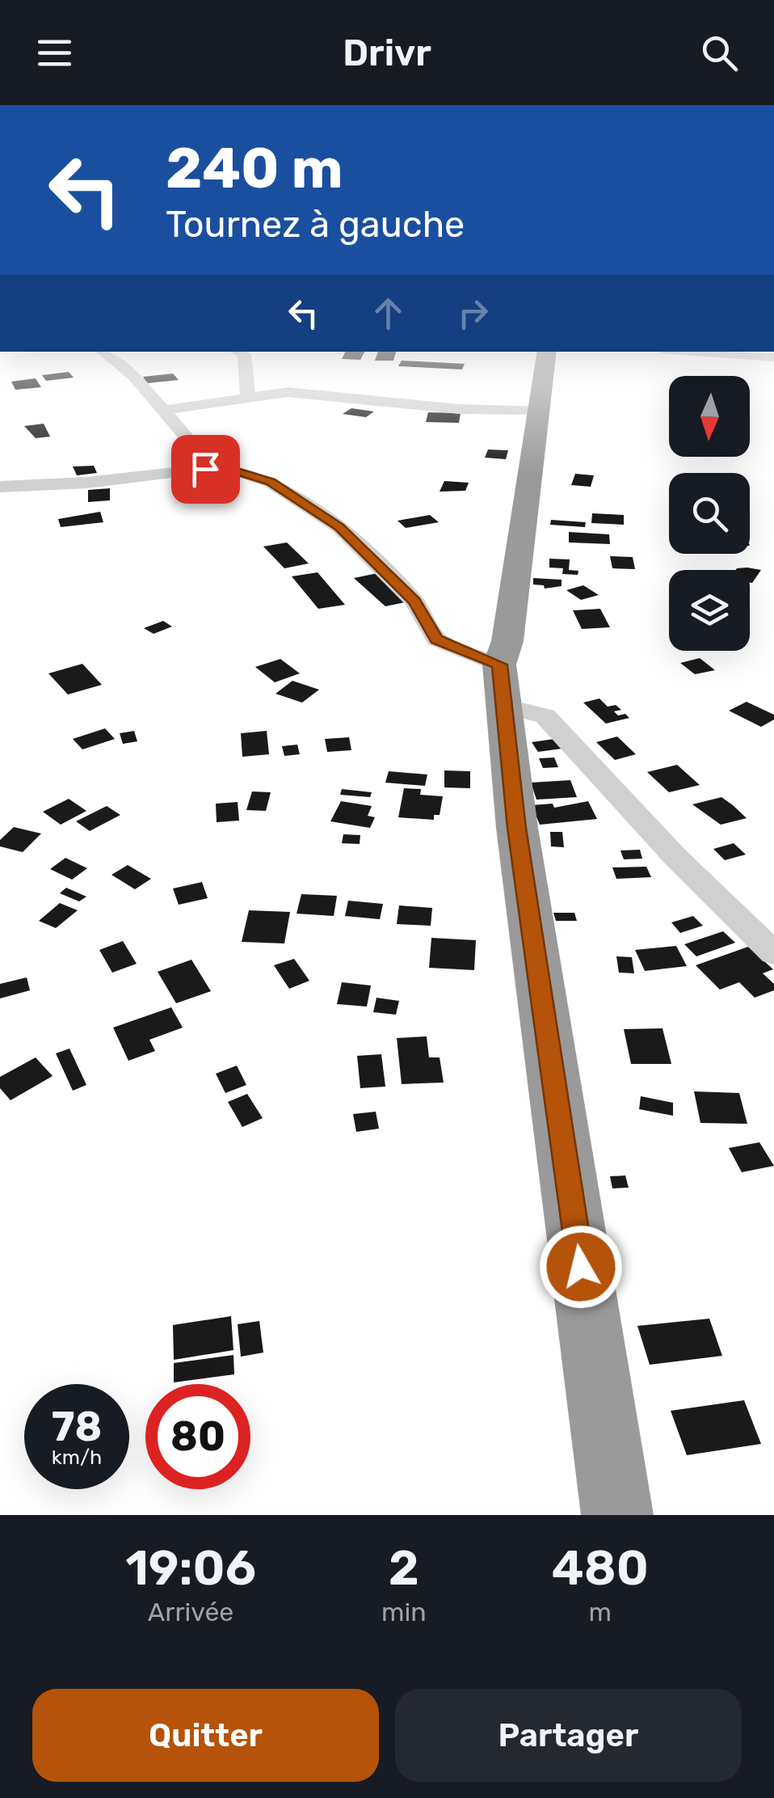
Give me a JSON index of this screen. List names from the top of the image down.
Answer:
{
  "north": "bottom",
  "page": {
    "header": "Drivr",
    "turn": ["240 m", "Tournez à gauche"],
    "speed": "78 km/h",
    "limit": "80",
    "eta": [
      "19:06",
      "Arrivée",
      "2",
      "min",
      "480",
      "m"
    ],
    "buttons": ["Quitter", "Partager"]
  }
}
